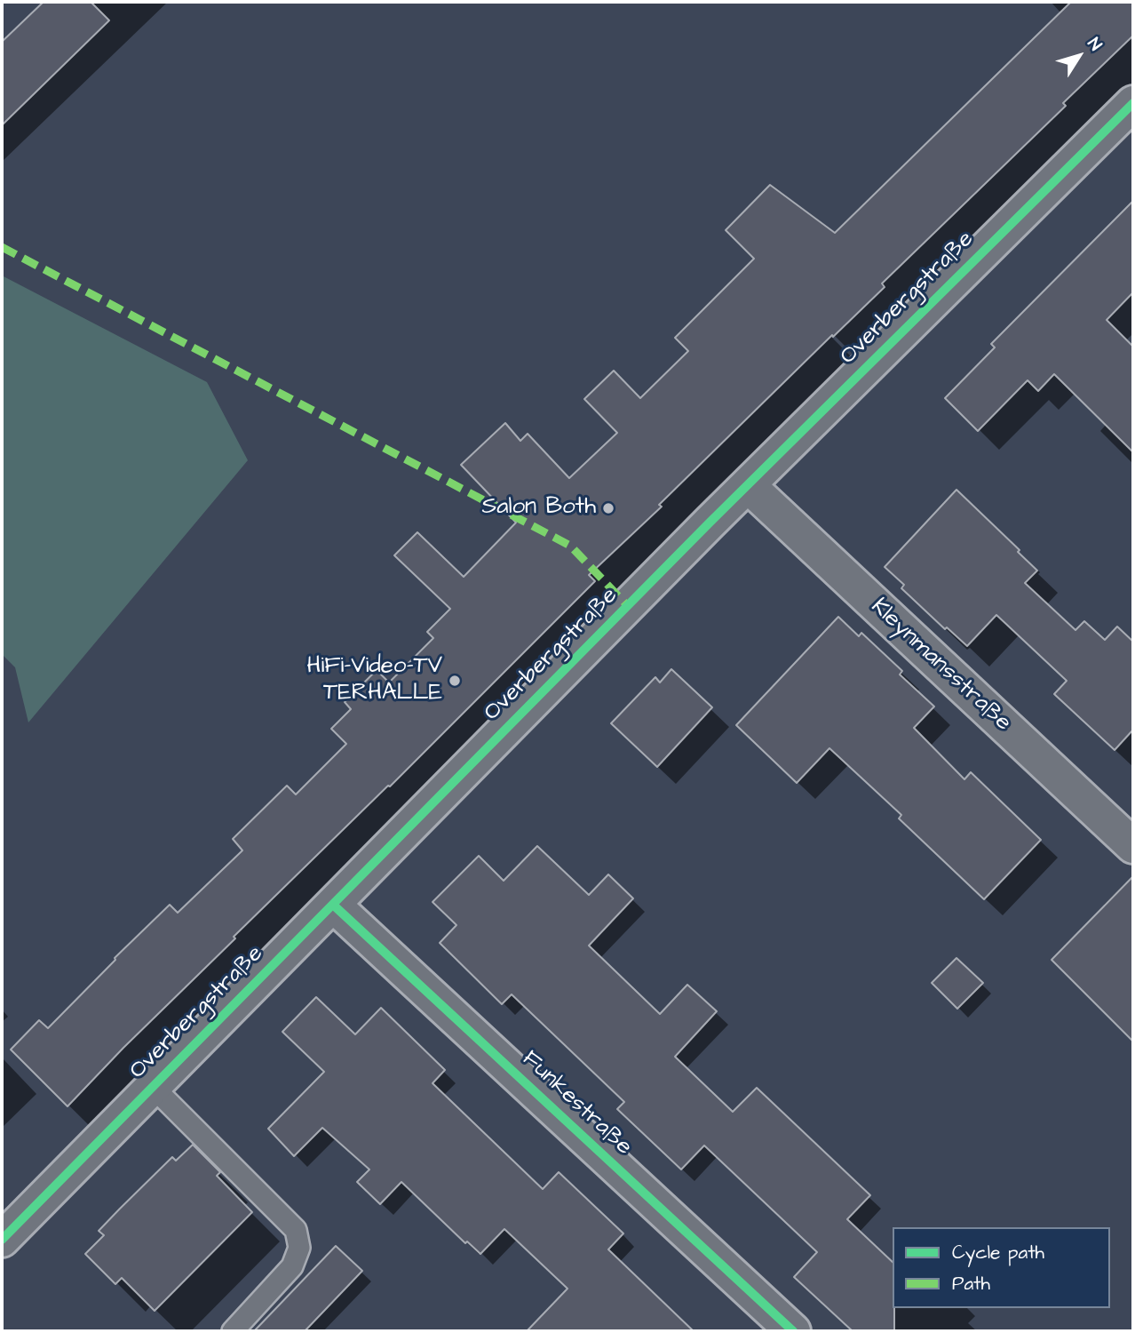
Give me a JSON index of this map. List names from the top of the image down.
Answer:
{
  "streets": {
    "street": ["Overbergstraße", "Kleynmansstraße", "Funkestraße"]
  },
  "crossings": [
    ["Overbergstraße", "Kleynmansstraße"],
    ["Overbergstraße", "Funkestraße"]
  ],
  "places": ["Salon Both", "HiFi-Video-TV TERHALLE"],
  "legend": ["Cycle path", "Path"],
  "north": "top right"
}
